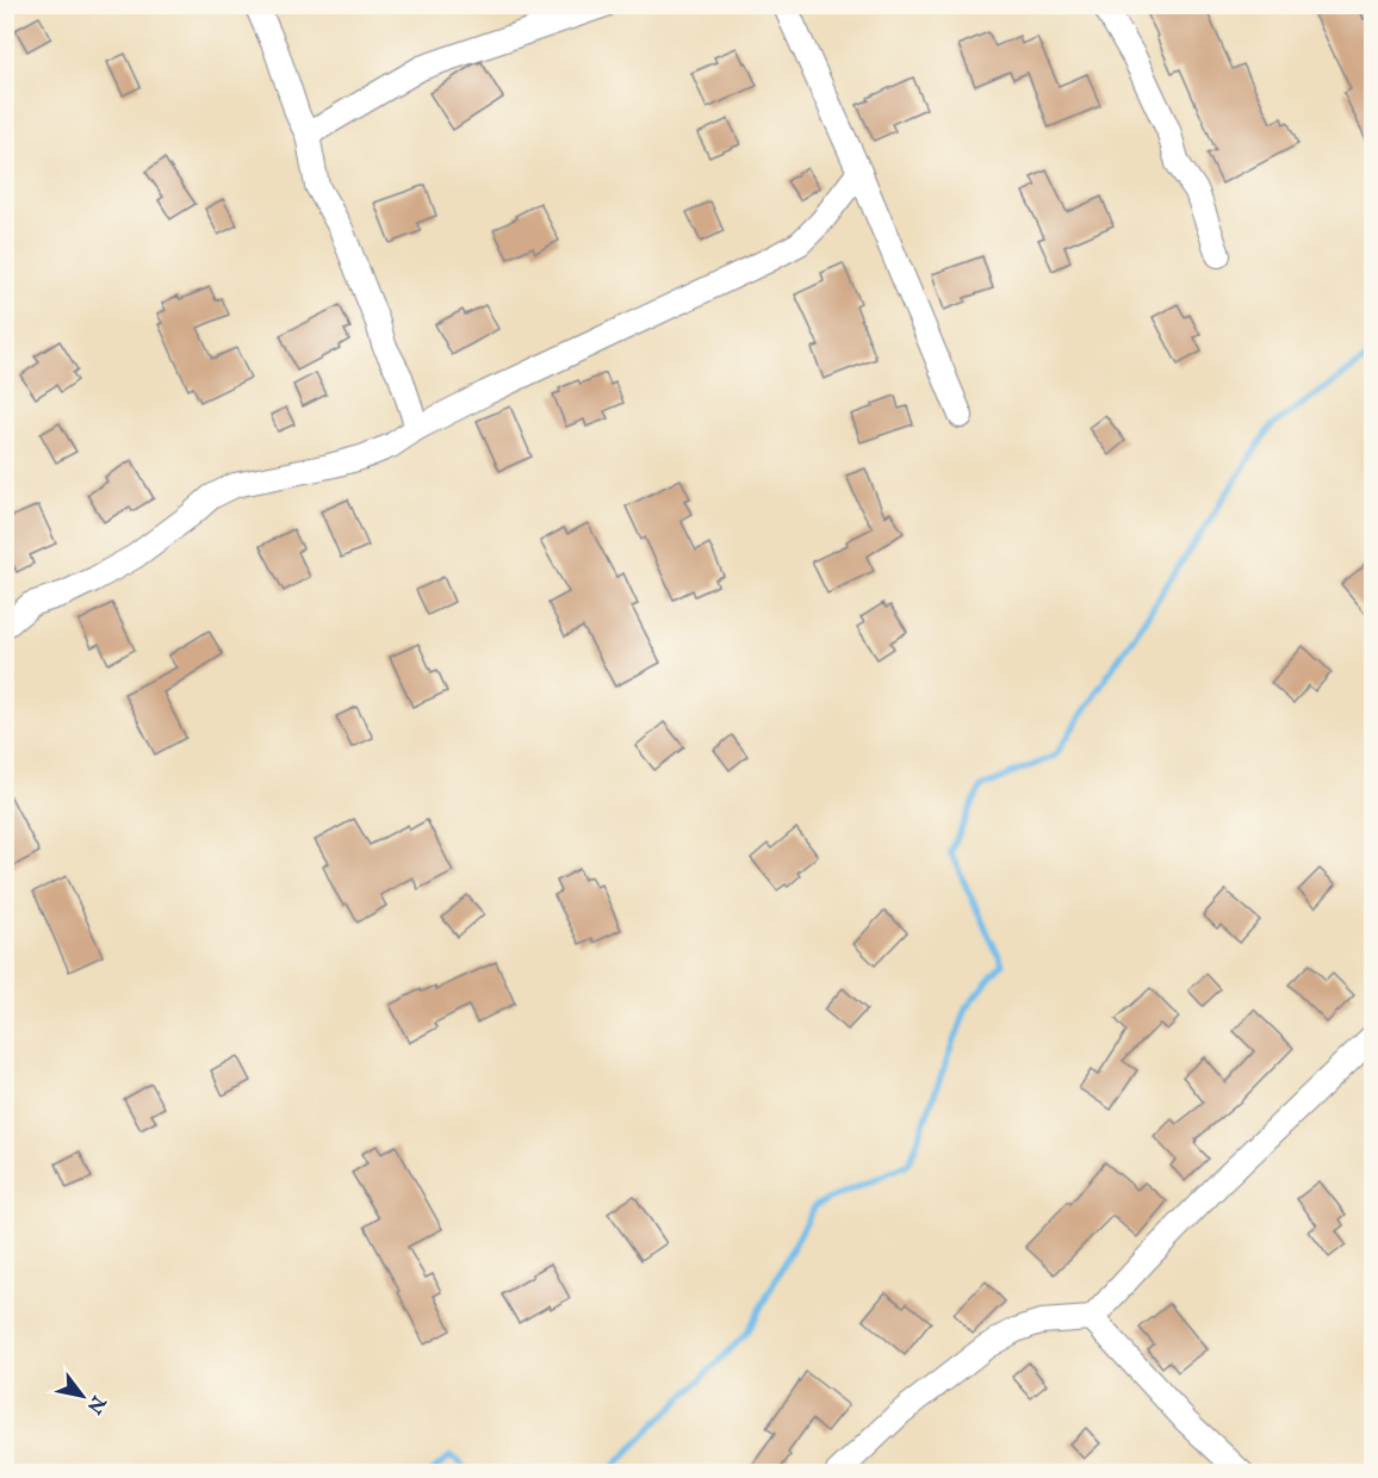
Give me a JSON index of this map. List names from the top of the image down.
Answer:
{
  "north": "bottom right"
}
